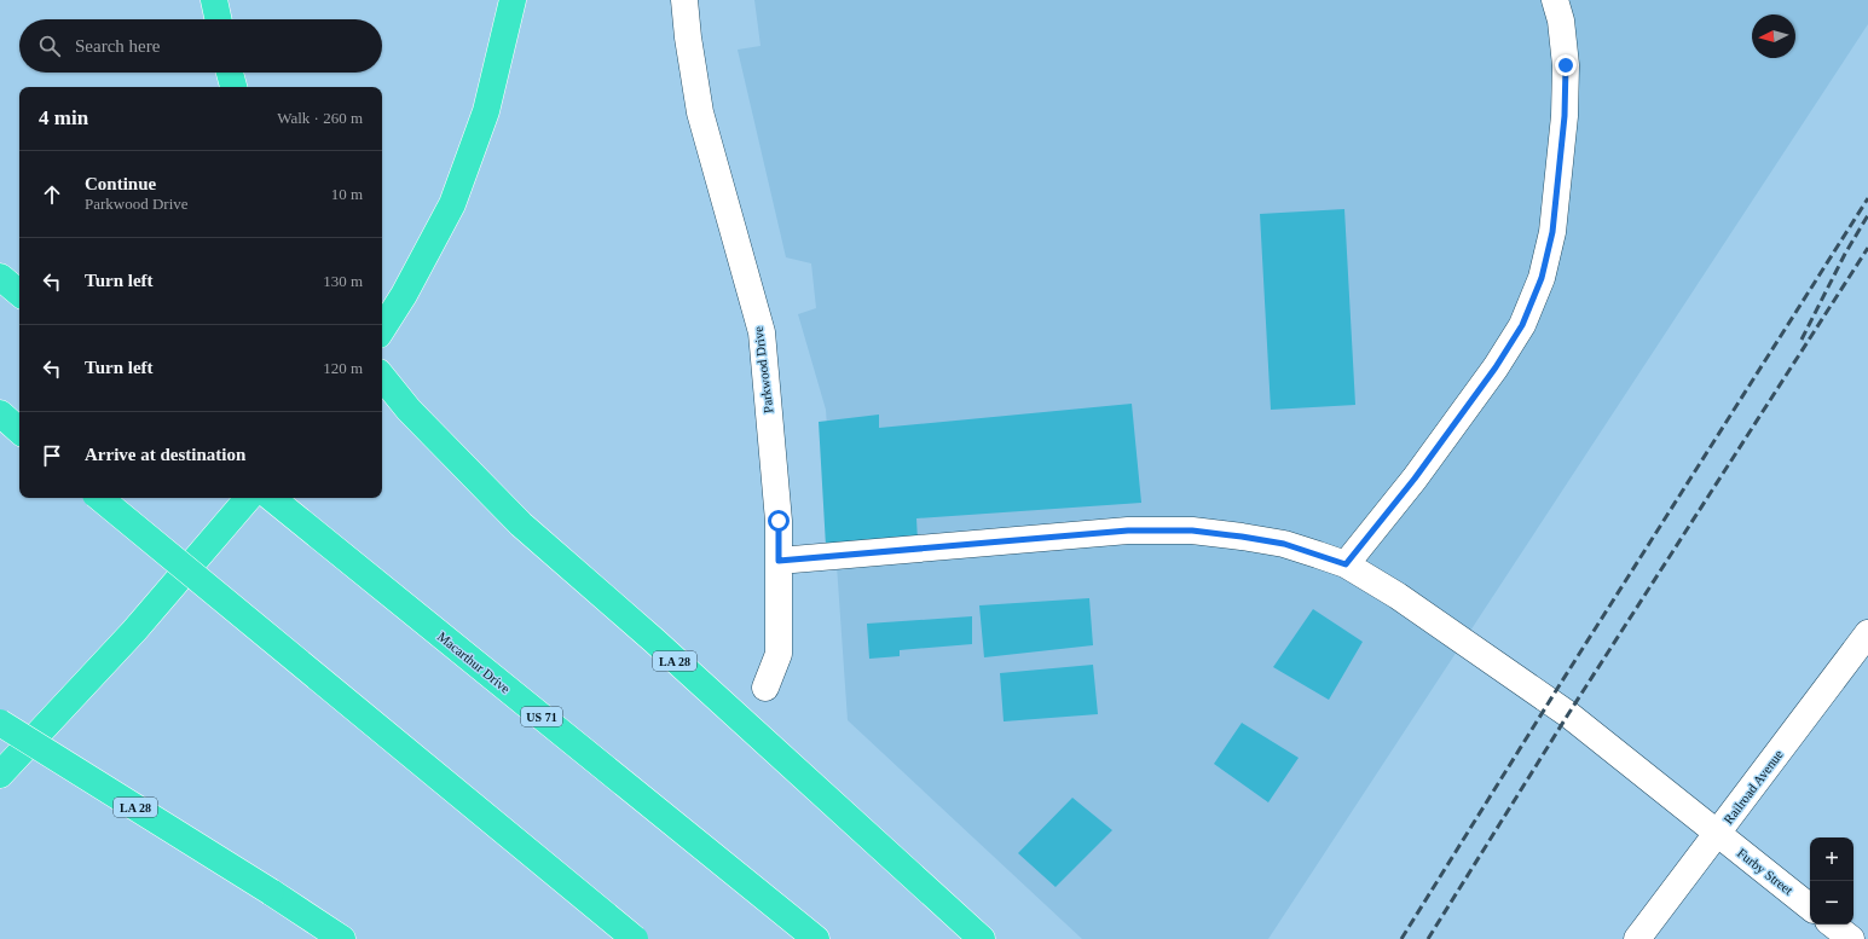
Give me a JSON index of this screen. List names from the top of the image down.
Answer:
{
  "streets": {
    "highway": ["LA 28", "Macarthur Drive", "US 71"],
    "street": ["Parkwood Drive", "Railroad Avenue", "Furby Street"]
  },
  "crossings": [
    ["Parkwood Drive", "Furby Street"],
    ["Railroad Avenue", "Furby Street"]
  ],
  "north": "left",
  "page": {
    "search": "Search here",
    "heading": ["4 min", "Walk · 260 m"],
    "list": [
      ["Continue", "Parkwood Drive", "10 m"],
      ["Turn left", "130 m"],
      ["Turn left", "120 m"],
      "Arrive at destination"
    ],
    "map_buttons": ["+", "−"]
  }
}
